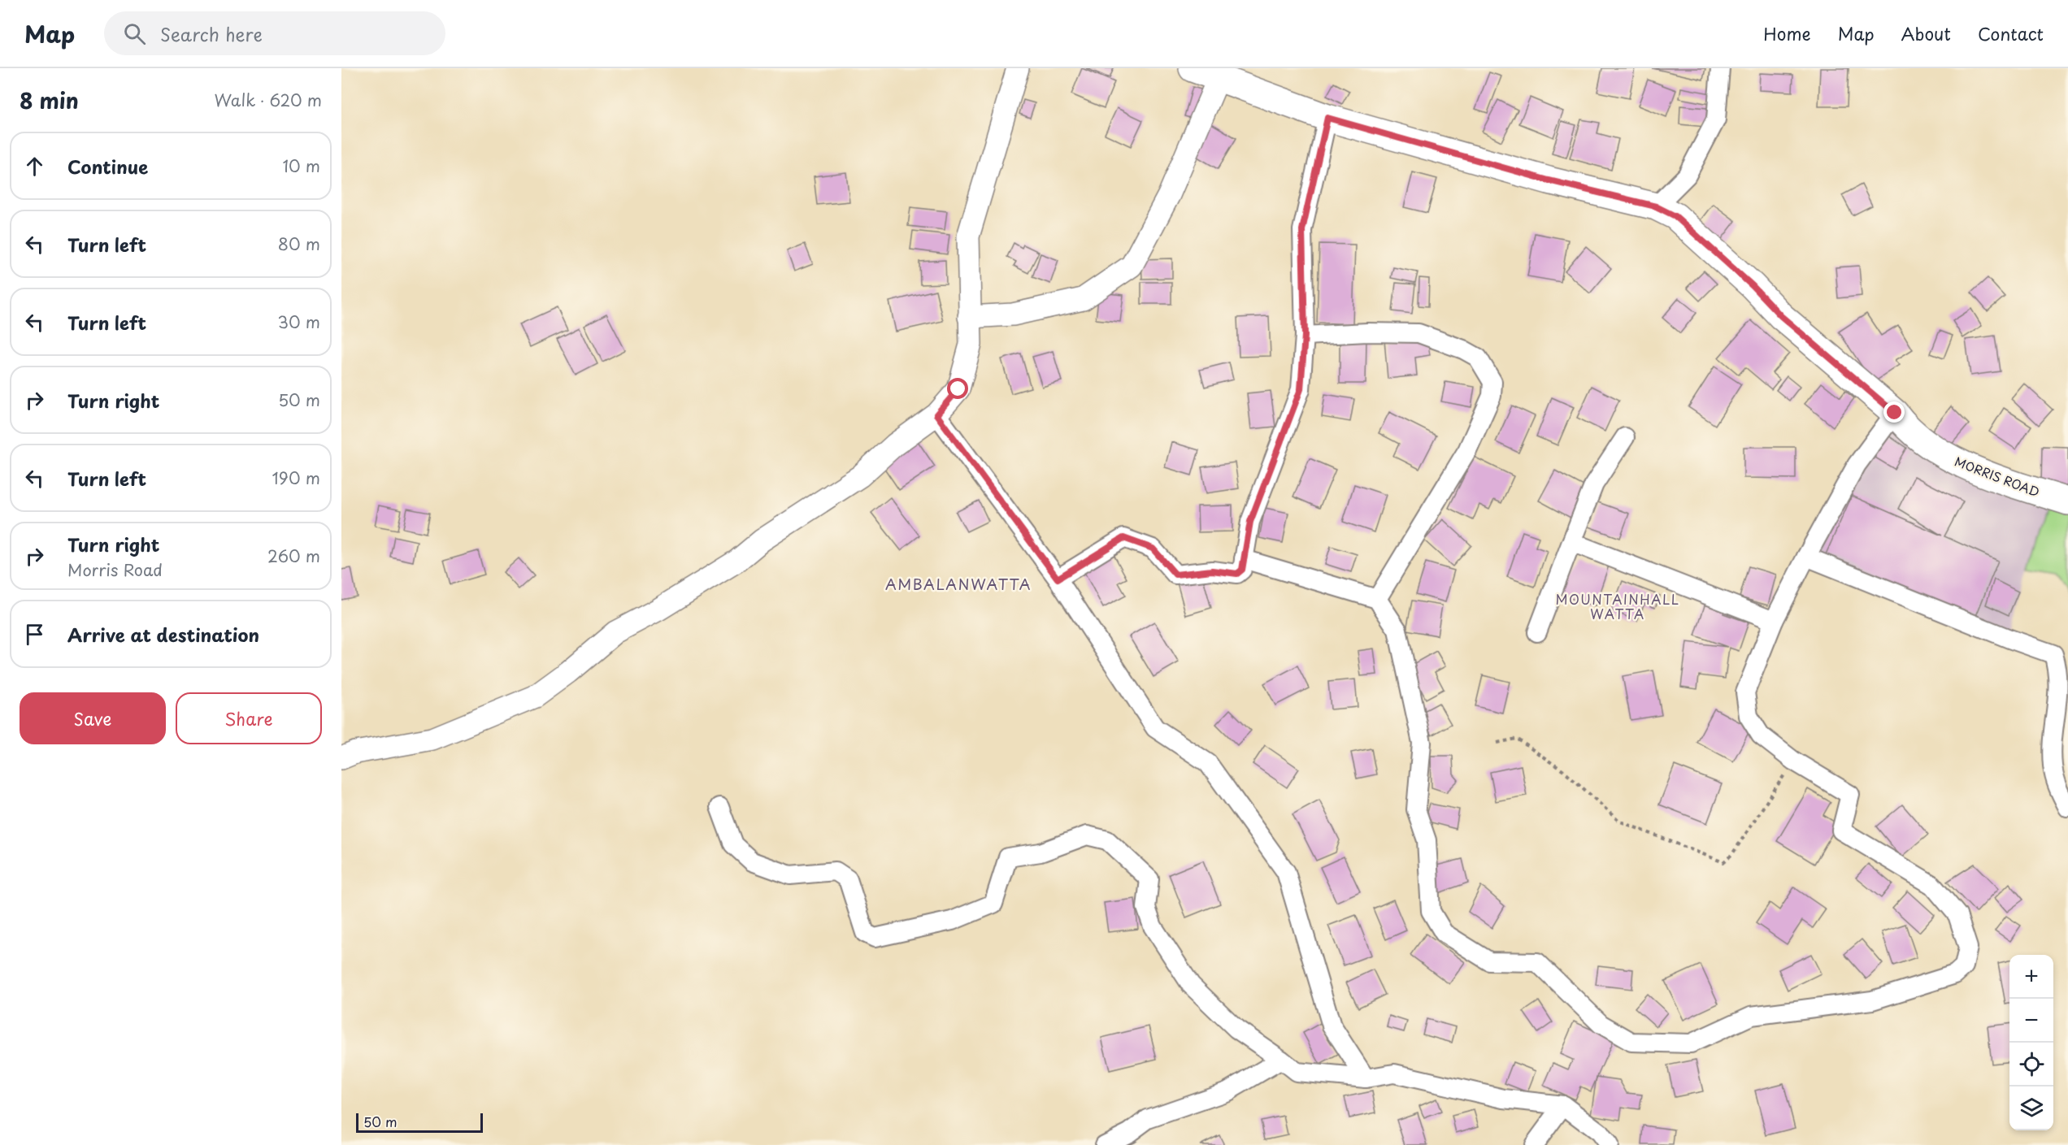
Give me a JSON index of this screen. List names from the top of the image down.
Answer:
{
  "streets": {
    "main road": ["MORRIS ROAD"]
  },
  "districts": ["AMBALANWATTA", "MOUNTAINHALL WATTA"],
  "scale_bar": "50 m",
  "page": {
    "header": "Map",
    "search": "Search here",
    "nav": [
      "Home",
      "Map",
      "About",
      "Contact"
    ],
    "heading": ["8 min", "Walk · 620 m"],
    "list": [
      ["Continue", "10 m"],
      ["Turn left", "80 m"],
      ["Turn left", "30 m"],
      ["Turn right", "50 m"],
      ["Turn left", "190 m"],
      ["Turn right", "Morris Road", "260 m"],
      "Arrive at destination"
    ],
    "buttons": ["Save", "Share"],
    "map_buttons": ["+", "−"],
    "scale": "50 m"
  }
}
